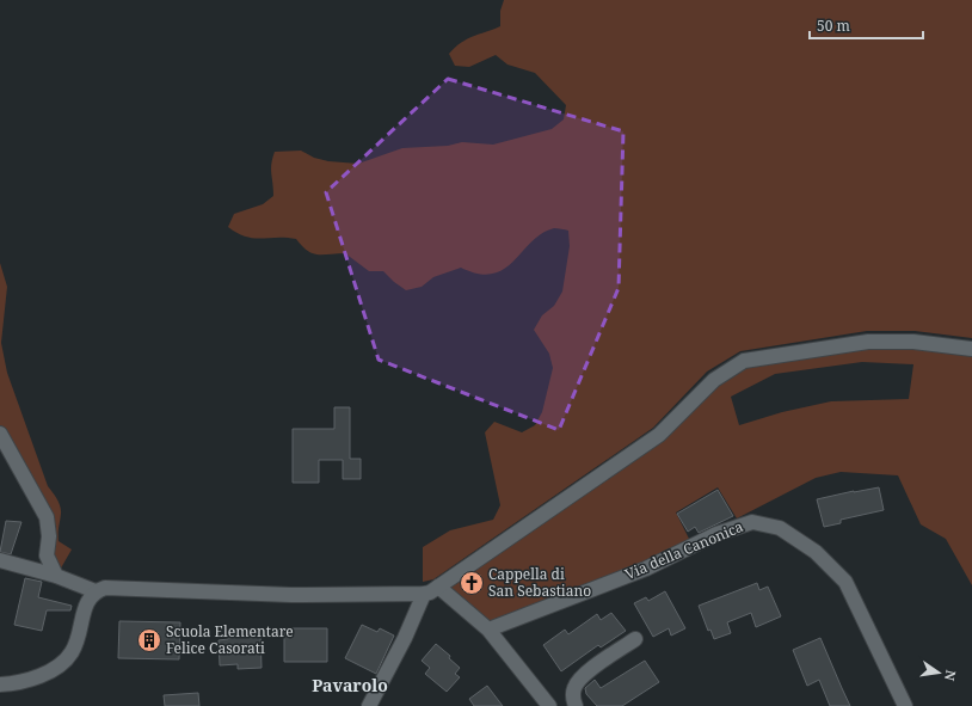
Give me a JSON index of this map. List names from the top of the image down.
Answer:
{
  "streets": {
    "street": ["Via della Canonica"]
  },
  "districts": ["Pavarolo"],
  "places": {
    "church": ["Cappella di San Sebastiano"],
    "building": ["Scuola Elementare Felice Casorati"]
  },
  "scale_bar": "50 m",
  "north": "right"
}
